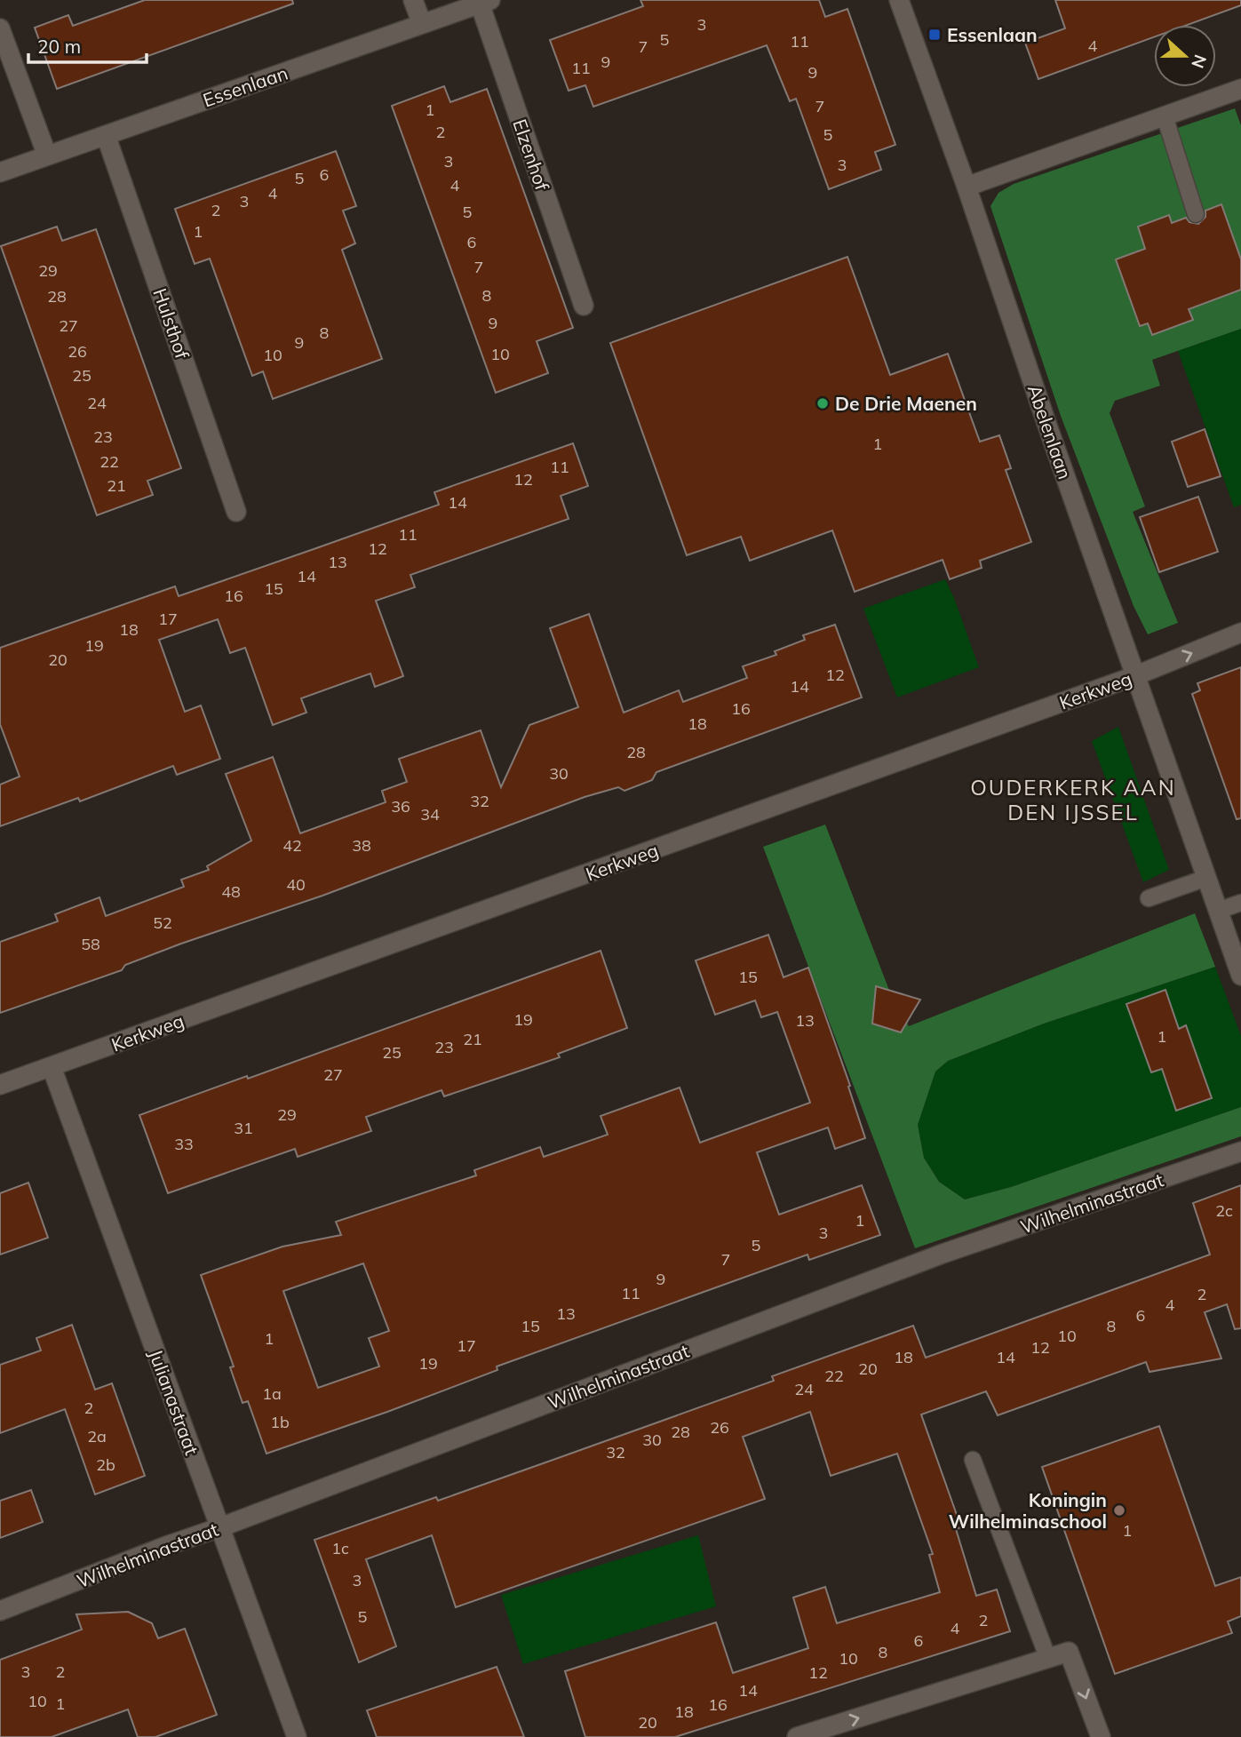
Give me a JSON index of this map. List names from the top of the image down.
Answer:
{
  "streets": {
    "street": [
      "Essenlaan",
      "Elzenhof",
      "Hulsthof",
      "Abelenlaan",
      "Kerkweg",
      "Wilhelminastraat",
      "Julianastraat"
    ]
  },
  "crossings": [
    ["Essenlaan", "Elzenhof"],
    ["Essenlaan", "Hulsthof"],
    ["Abelenlaan", "Kerkweg"],
    ["Kerkweg", "Julianastraat"],
    ["Wilhelminastraat", "Julianastraat"]
  ],
  "districts": ["OUDERKERK AAN DEN IJSSEL"],
  "places": {
    "transit": ["Essenlaan"],
    "other": ["De Drie Maenen", "Koningin Wilhelminaschool"]
  },
  "house_numbers": [
    "3",
    "5",
    "11",
    "4",
    "7",
    "9",
    "11",
    "9",
    "7",
    "1",
    "2",
    "5",
    "3",
    "3",
    "6",
    "5",
    "4",
    "4",
    "3",
    "2",
    "5",
    "1",
    "6",
    "7",
    "29",
    "8",
    "28",
    "9",
    "27",
    "8",
    "9",
    "26",
    "10",
    "10",
    "25",
    "24",
    "23",
    "1",
    "22",
    "11",
    "12",
    "21",
    "14",
    "11",
    "12",
    "13",
    "14",
    "15",
    "16",
    "17",
    "18",
    "19",
    "20",
    "12",
    "14",
    "16",
    "18",
    "28",
    "30",
    "32",
    "36",
    "34",
    "42",
    "38",
    "40",
    "48",
    "52",
    "58",
    "15",
    "19",
    "13",
    "1",
    "21",
    "23",
    "25",
    "27",
    "29",
    "31",
    "33",
    "2c",
    "1",
    "3",
    "5",
    "7",
    "9",
    "11",
    "2",
    "4",
    "13",
    "6",
    "15",
    "8",
    "10",
    "1",
    "17",
    "12",
    "18",
    "14",
    "19",
    "20",
    "22",
    "24",
    "1a",
    "2",
    "1b",
    "26",
    "28",
    "2a",
    "30",
    "32",
    "2b",
    "1",
    "1c",
    "3",
    "5",
    "2",
    "4",
    "6",
    "8",
    "10",
    "3",
    "2",
    "12",
    "14",
    "10",
    "1",
    "16",
    "18",
    "20"
  ],
  "scale_bar": "20 m",
  "north": "right"
}
